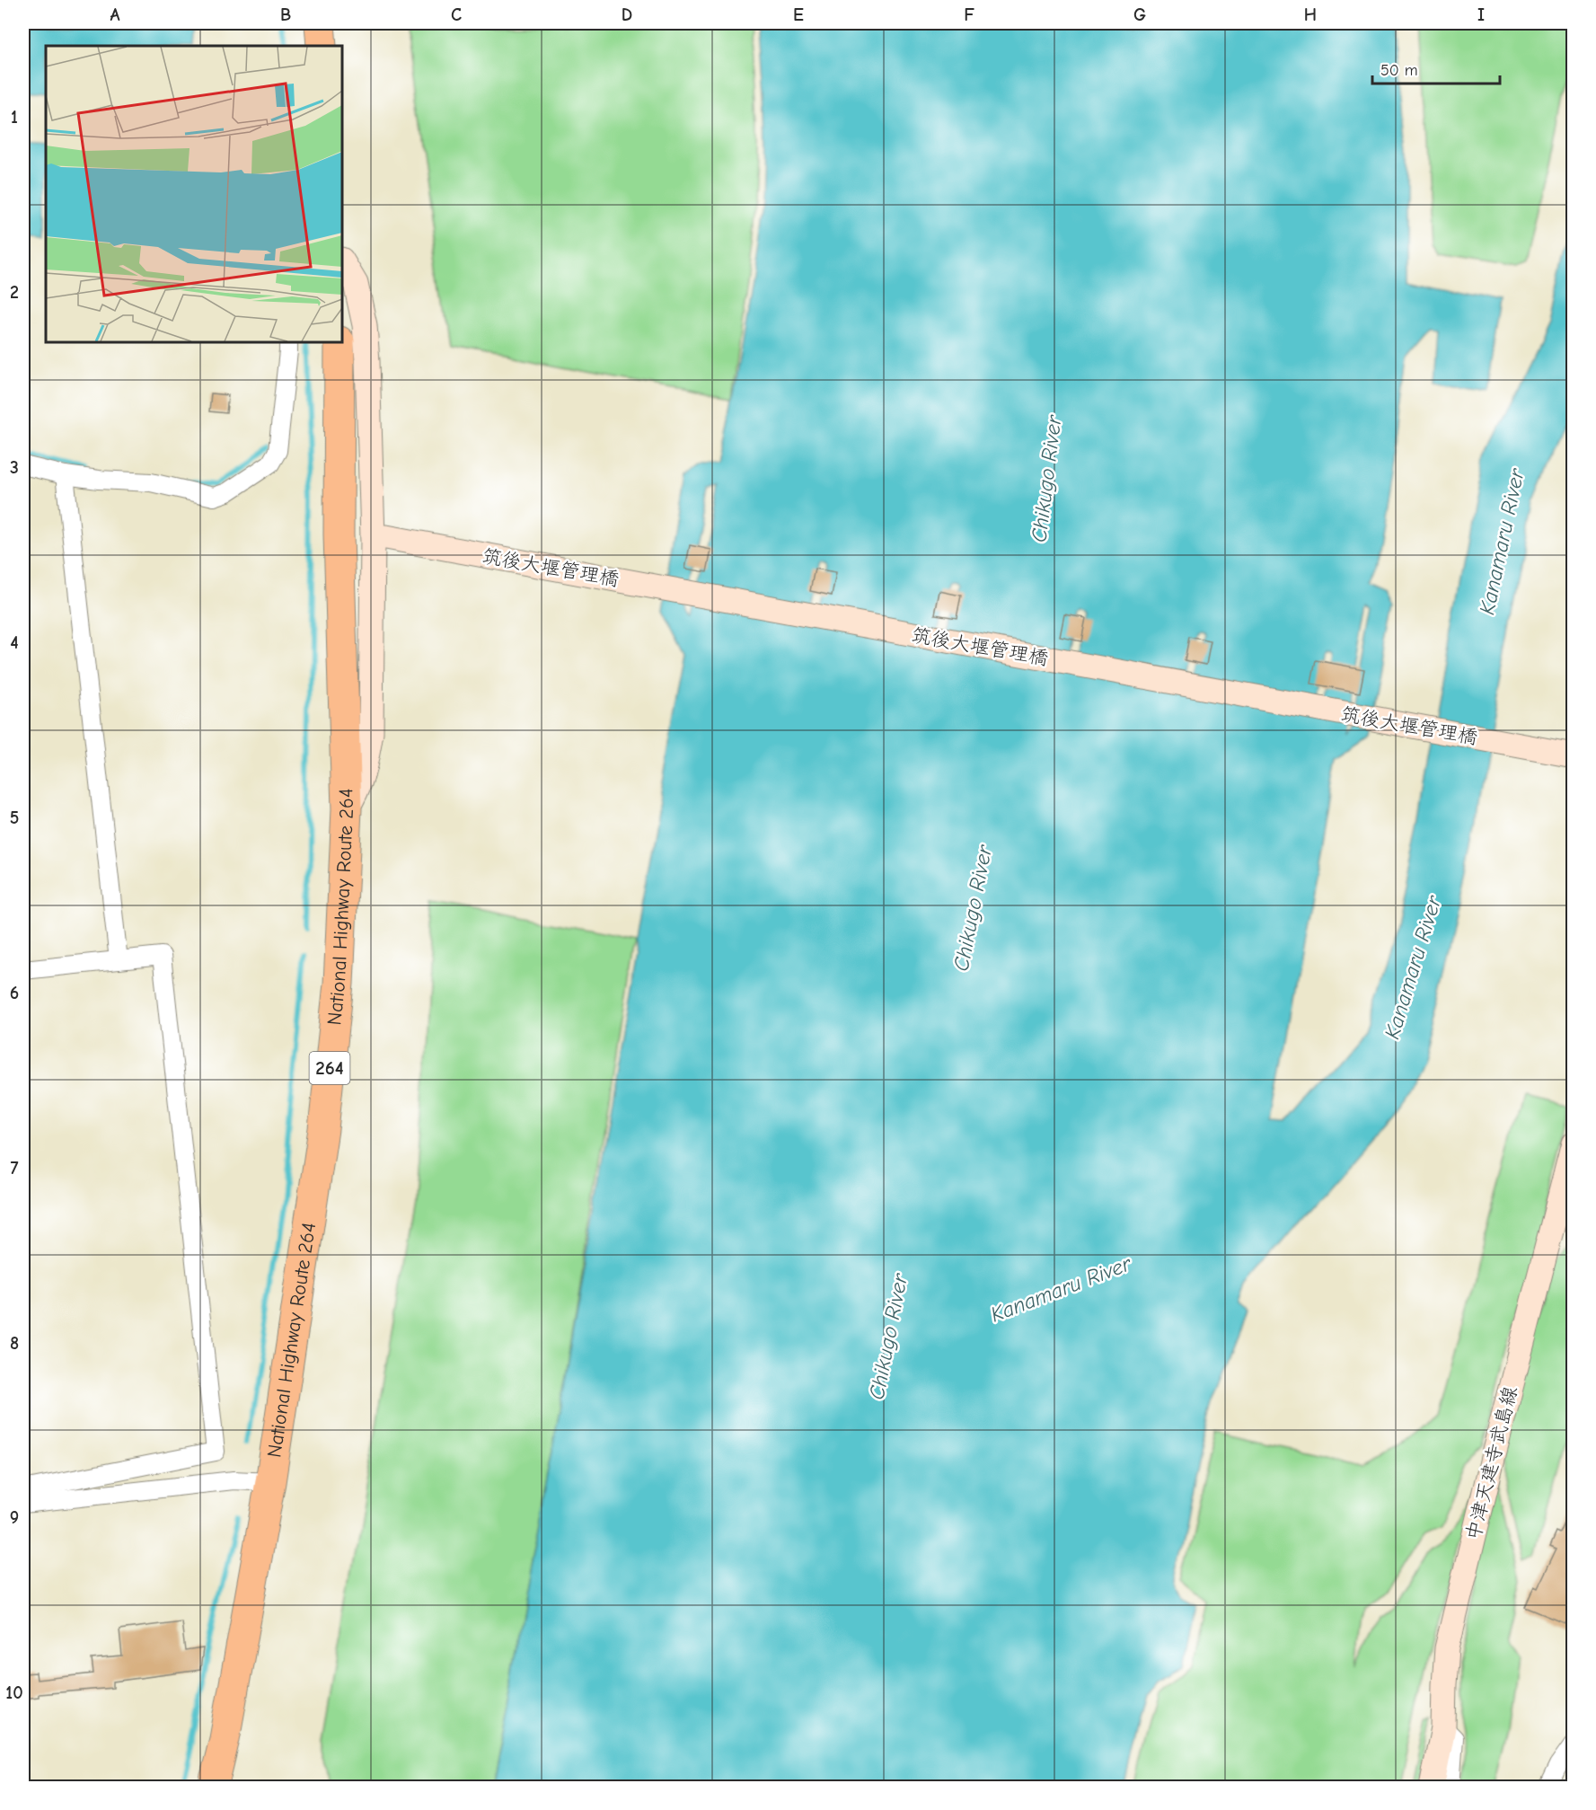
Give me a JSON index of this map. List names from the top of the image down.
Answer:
{
  "streets": {
    "highway": ["National Highway Route 264", "264"],
    "street": ["筑後大堰管理橋", "中津天建寺武島線"]
  },
  "water": ["Chikugo River", "Kanamaru River"],
  "scale_bar": "50 m",
  "grid": {
    "columns": [
      "A",
      "B",
      "C",
      "D",
      "E",
      "F",
      "G",
      "H",
      "I"
    ],
    "rows": [
      "1",
      "2",
      "3",
      "4",
      "5",
      "6",
      "7",
      "8",
      "9",
      "10"
    ]
  }
}
